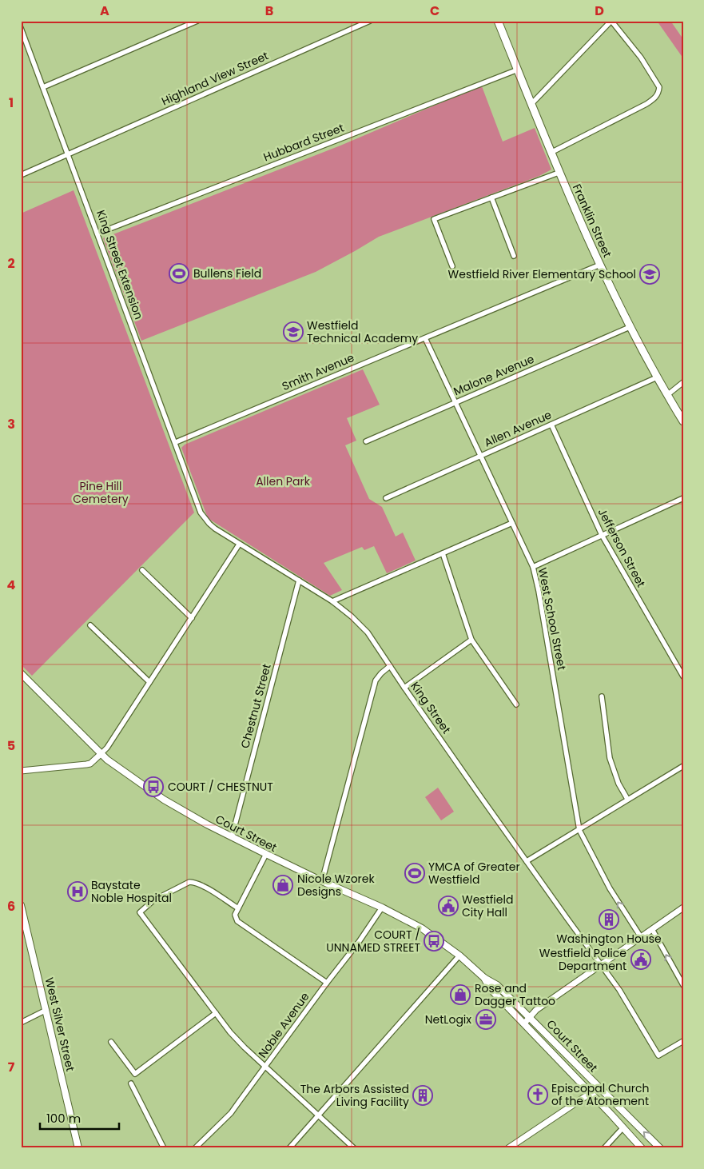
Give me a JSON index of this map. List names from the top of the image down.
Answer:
{
  "streets": {
    "main road": ["Franklin Street", "Court Street", "West Silver Street"],
    "street": [
      "Highland View Street",
      "Hubbard Street",
      "King Street Extension",
      "Smith Avenue",
      "Malone Avenue",
      "Allen Avenue",
      "Jefferson Street",
      "West School Street",
      "Chestnut Street",
      "King Street",
      "Noble Avenue"
    ]
  },
  "crossings": [
    ["Highland View Street", "King Street Extension"],
    ["Hubbard Street", "Franklin Street"],
    ["Hubbard Street", "King Street Extension"],
    ["Franklin Street", "Smith Avenue"],
    ["Franklin Street", "Malone Avenue"],
    ["Franklin Street", "Allen Avenue"],
    ["King Street Extension", "Smith Avenue"],
    ["King Street Extension", "King Street"],
    ["Smith Avenue", "West School Street"],
    ["Malone Avenue", "West School Street"],
    ["Allen Avenue", "Jefferson Street"],
    ["Allen Avenue", "West School Street"],
    ["Chestnut Street", "King Street"],
    ["Chestnut Street", "Court Street"],
    ["Court Street", "Noble Avenue"]
  ],
  "parks": ["Allen Park", "Pine Hill Cemetery"],
  "places": {
    "sports": ["Bullens Field", "YMCA of Greater Westfield"],
    "school or university": ["Westfield River Elementary School", "Westfield Technical Academy"],
    "bus stop": ["COURT / CHESTNUT", "COURT / UNNAMED STREET"],
    "shop": ["Nicole Wzorek Designs", "Rose and Dagger Tattoo"],
    "hospital": ["Baystate Noble Hospital"],
    "public building": ["Westfield City Hall", "Westfield Police Department"],
    "building": ["Washington House", "The Arbors Assisted Living Facility"],
    "office": ["NetLogix"],
    "church": ["Episcopal Church of the Atonement"]
  },
  "scale_bar": "100 m",
  "grid": {
    "columns": [
      "A",
      "B",
      "C",
      "D"
    ],
    "rows": [
      "1",
      "2",
      "3",
      "4",
      "5",
      "6",
      "7"
    ]
  }
}
